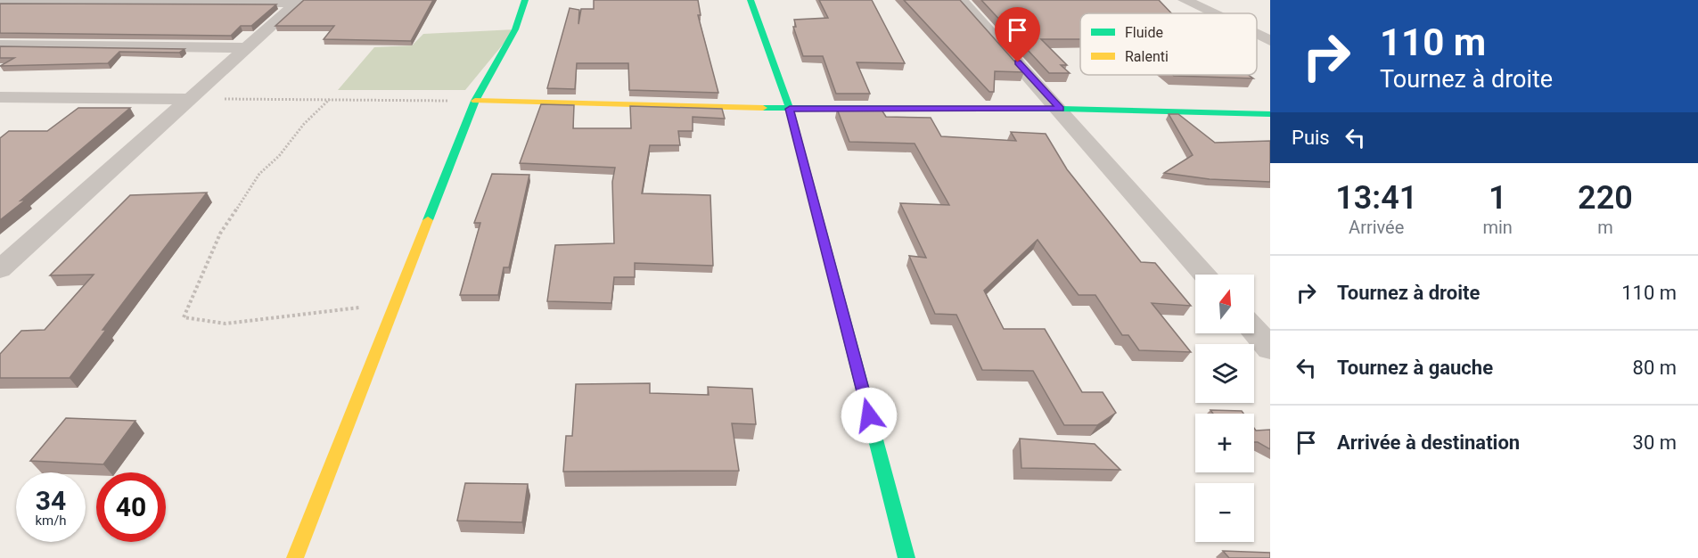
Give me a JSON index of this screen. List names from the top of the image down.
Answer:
{
  "legend": ["Fluide", "Ralenti"],
  "north": "top",
  "page": {
    "turn": ["110 m", "Tournez à droite"],
    "then": "Puis",
    "eta": [
      "13:41",
      "Arrivée",
      "1",
      "min",
      "220",
      "m"
    ],
    "list": [
      {
        "name": "Tournez à droite",
        "value": "110 m"
      },
      {
        "name": "Tournez à gauche",
        "value": "80 m"
      },
      {
        "name": "Arrivée à destination",
        "value": "30 m"
      }
    ],
    "map_buttons": ["+", "−"],
    "speed": "34 km/h",
    "limit": "40"
  }
}
